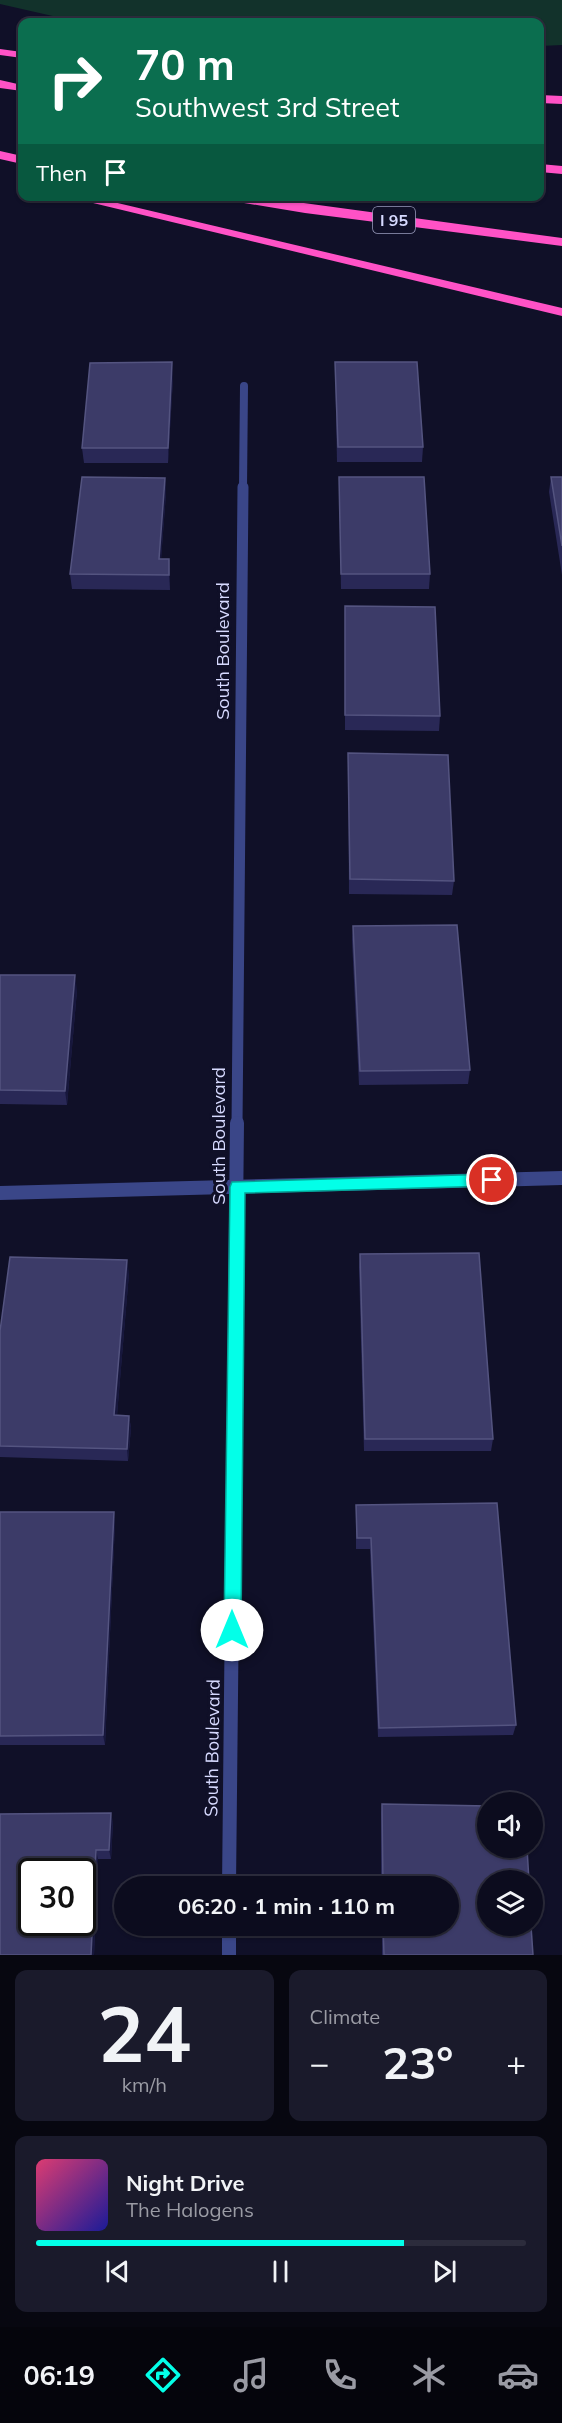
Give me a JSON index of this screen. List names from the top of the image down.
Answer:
{
  "streets": {
    "highway": ["I 95"],
    "street": ["South Boulevard"]
  },
  "page": {
    "turn": ["70 m", "Southwest 3rd Street"],
    "then": "Then",
    "limit": "30",
    "trip": "06:20 · 1 min · 110 m",
    "tile": [
      ["24", "km/h"],
      "Climate"
    ],
    "heat": ["−", "23°", "+"],
    "song": ["Night Drive", "The Halogens"],
    "tabs": "06:19"
  }
}
